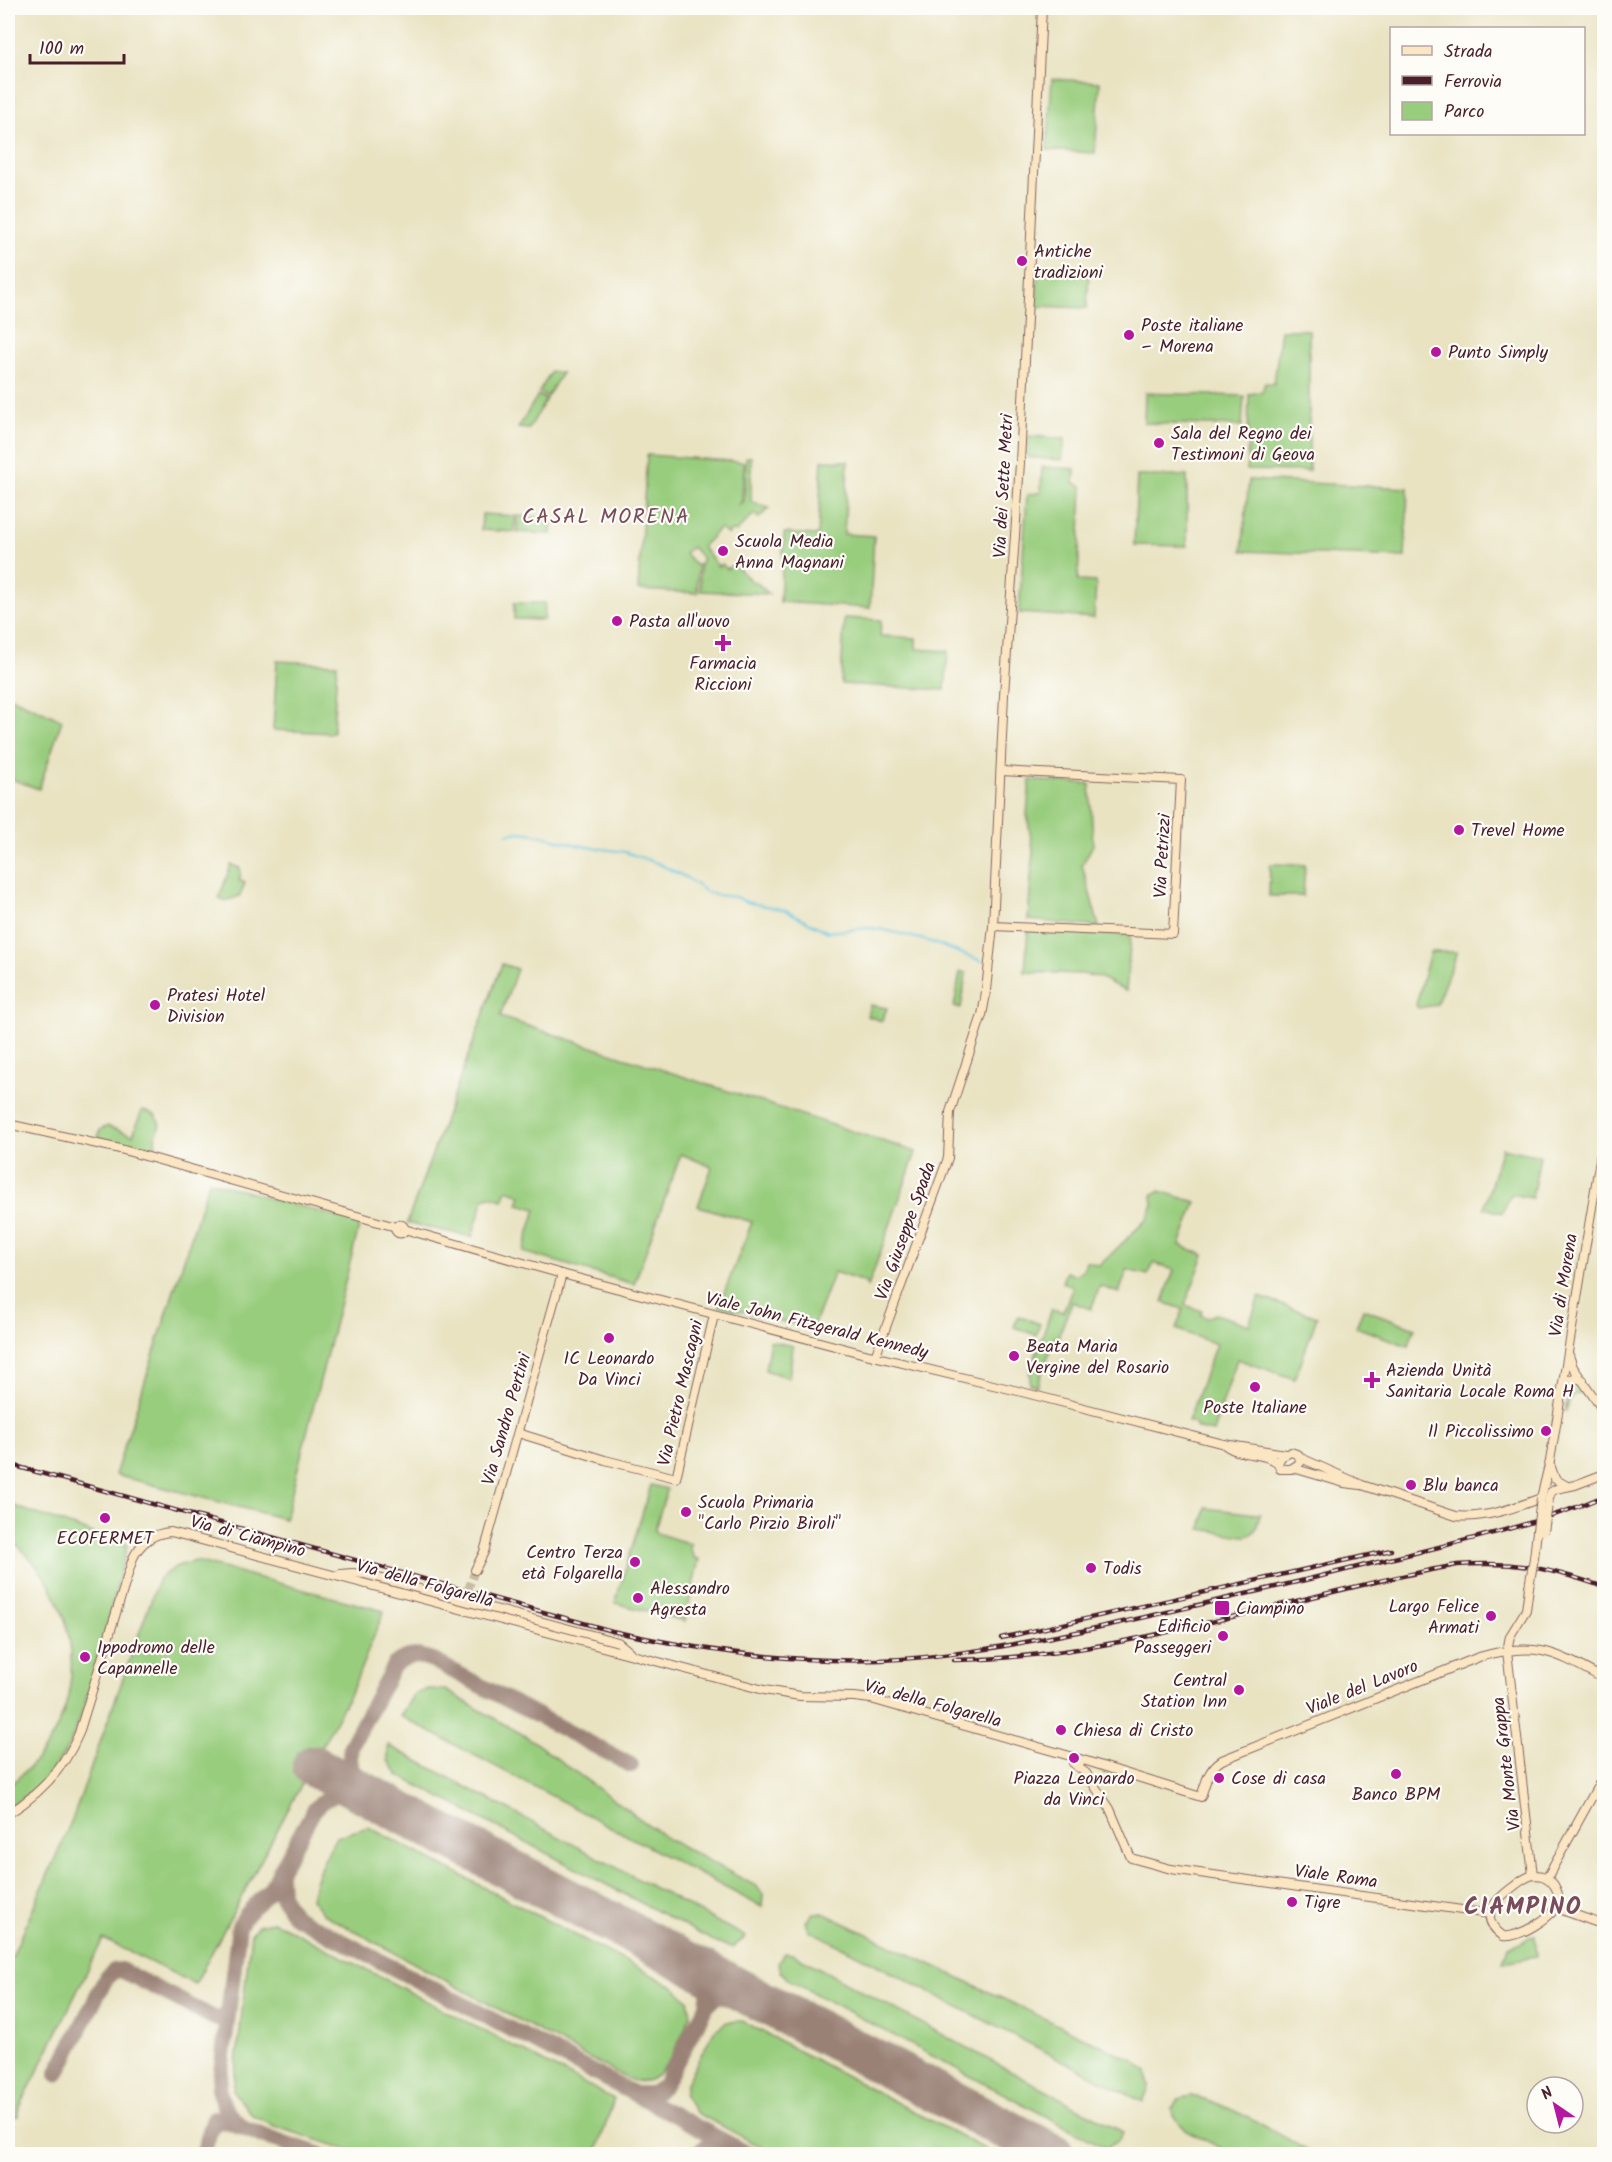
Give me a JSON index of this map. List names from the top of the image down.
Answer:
{
  "streets": {
    "street": [
      "Via dei Sette Metri",
      "Via Petrizzi",
      "Via Giuseppe Spada",
      "Via di Morena",
      "Viale John Fitzgerald Kennedy",
      "Via Pietro Mascagni",
      "Via Sandro Pertini",
      "Via di Ciampino",
      "Via della Folgarella",
      "Viale del Lavoro",
      "Via Monte Grappa",
      "Viale Roma"
    ]
  },
  "crossings": [
    ["Via dei Sette Metri", "Via Petrizzi"],
    ["Via dei Sette Metri", "Via Giuseppe Spada"],
    ["Via Giuseppe Spada", "Viale John Fitzgerald Kennedy"],
    ["Via di Morena", "Viale del Lavoro"],
    ["Via di Morena", "Via Monte Grappa"],
    ["Viale John Fitzgerald Kennedy", "Via Pietro Mascagni"],
    ["Viale John Fitzgerald Kennedy", "Via Sandro Pertini"],
    ["Via Pietro Mascagni", "Via Sandro Pertini"],
    ["Via di Ciampino", "Via della Folgarella"],
    ["Via della Folgarella", "Viale del Lavoro"],
    ["Via della Folgarella", "Viale Roma"],
    ["Viale del Lavoro", "Via Monte Grappa"],
    ["Viale del Lavoro", "Viale Roma"],
    ["Via Monte Grappa", "Viale Roma"]
  ],
  "districts": ["CASAL MORENA", "CIAMPINO"],
  "places": {
    "other": [
      "Antiche tradizioni",
      "Poste italiane – Morena",
      "Punto Simply",
      "Sala del Regno dei Testimoni di Geova",
      "Scuola Media Anna Magnani",
      "Pasta all'uovo",
      "Trevel Home",
      "Pratesi Hotel Division",
      "IC Leonardo Da Vinci",
      "Beata Maria Vergine del Rosario",
      "Poste Italiane",
      "Il Piccolissimo",
      "Blu banca",
      "Scuola Primaria \"Carlo Pirzio Biroli\"",
      "ECOFERMET",
      "Centro Terza età Folgarella",
      "Todis",
      "Alessandro Agresta",
      "Largo Felice Armati",
      "Edificio Passeggeri",
      "Ippodromo delle Capannelle",
      "Central Station Inn",
      "Chiesa di Cristo",
      "Piazza Leonardo da Vinci",
      "Banco BPM",
      "Cose di casa",
      "Tigre"
    ],
    "health": ["Farmacia Riccioni", "Azienda Unità Sanitaria Locale Roma H"],
    "transit": ["Ciampino"]
  },
  "legend": ["Strada", "Ferrovia", "Parco"],
  "scale_bar": "100 m",
  "north": "top left"
}
